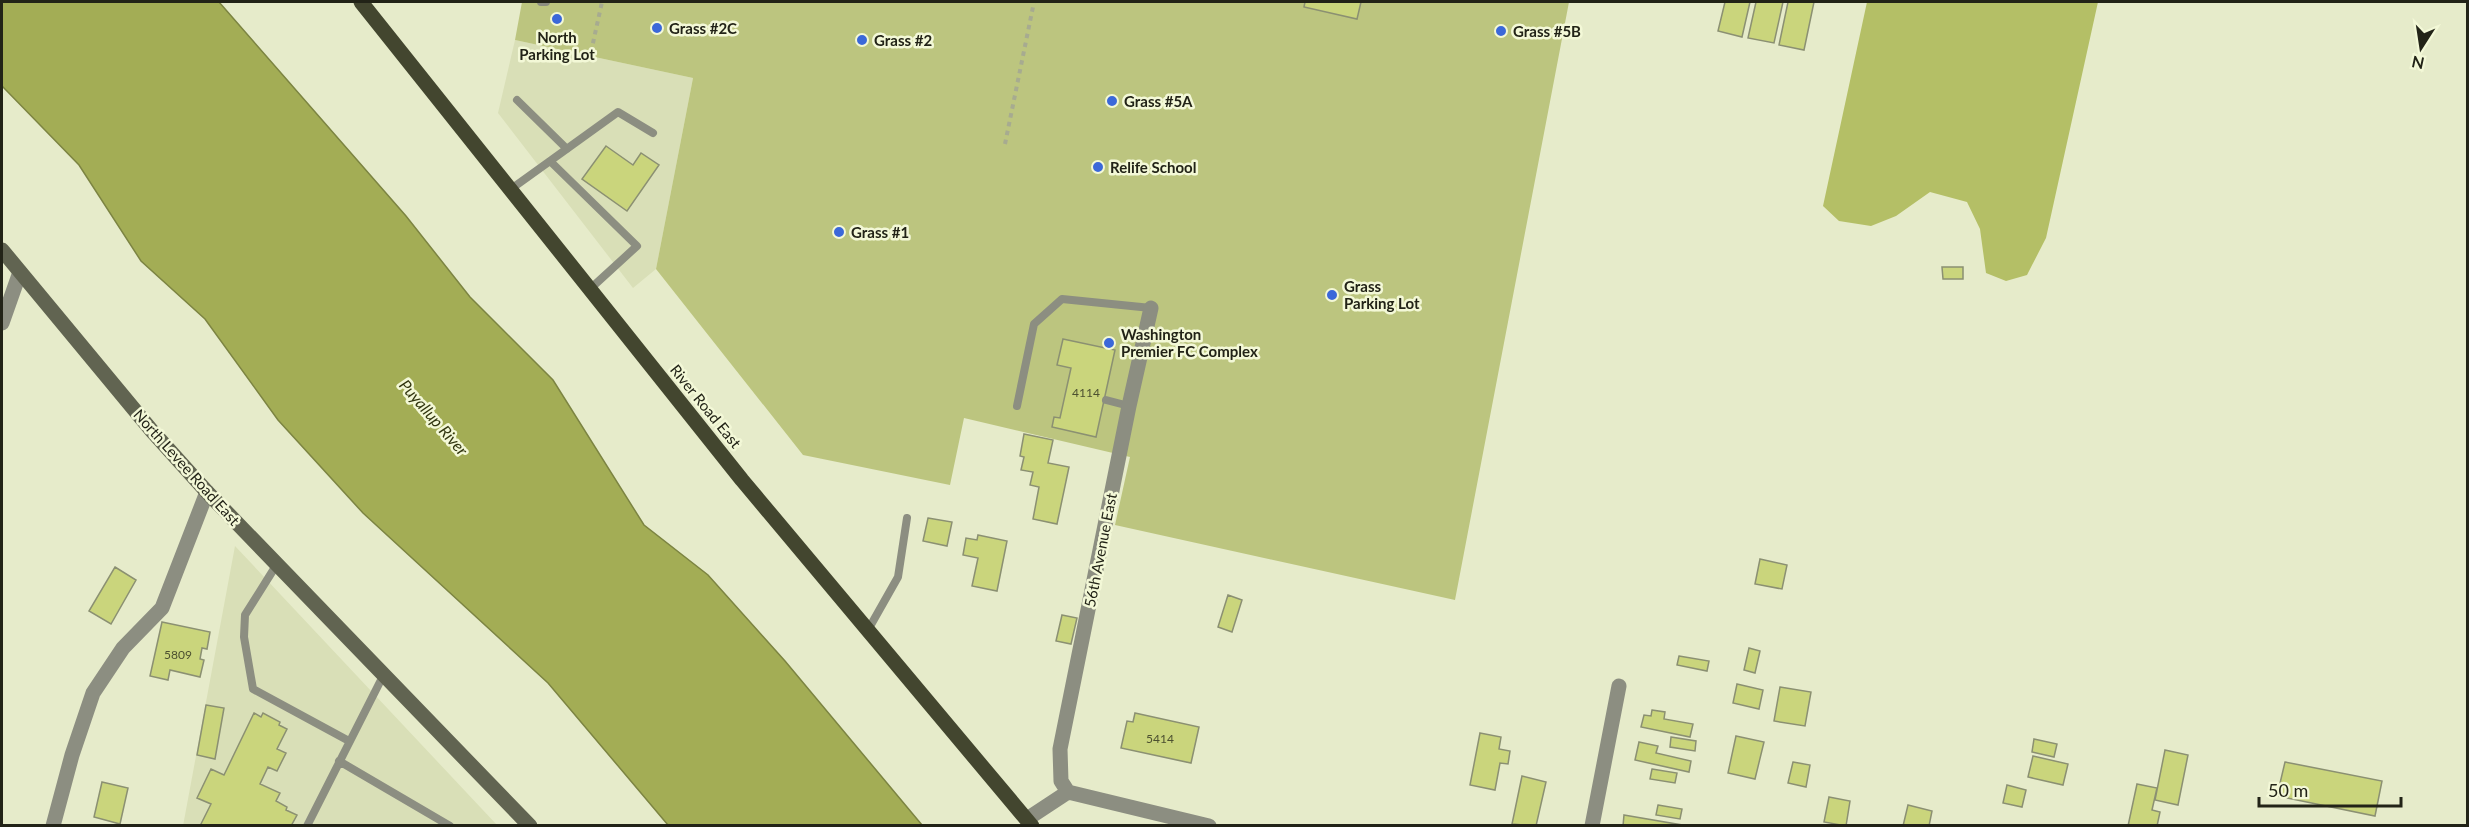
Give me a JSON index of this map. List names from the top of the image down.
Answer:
{
  "streets": {
    "main road": ["River Road East"],
    "street": ["North Levee Road East", "56th Avenue East"]
  },
  "water": ["Puyallup River"],
  "places": [
    "North Parking Lot",
    "Grass #2C",
    "Grass #5B",
    "Grass #2",
    "Grass #5A",
    "Relife School",
    "Grass #1",
    "Grass Parking Lot",
    "Washington Premier FC Complex"
  ],
  "house_numbers": ["4114", "5809", "5414"],
  "scale_bar": "50 m",
  "north": "bottom"
}
